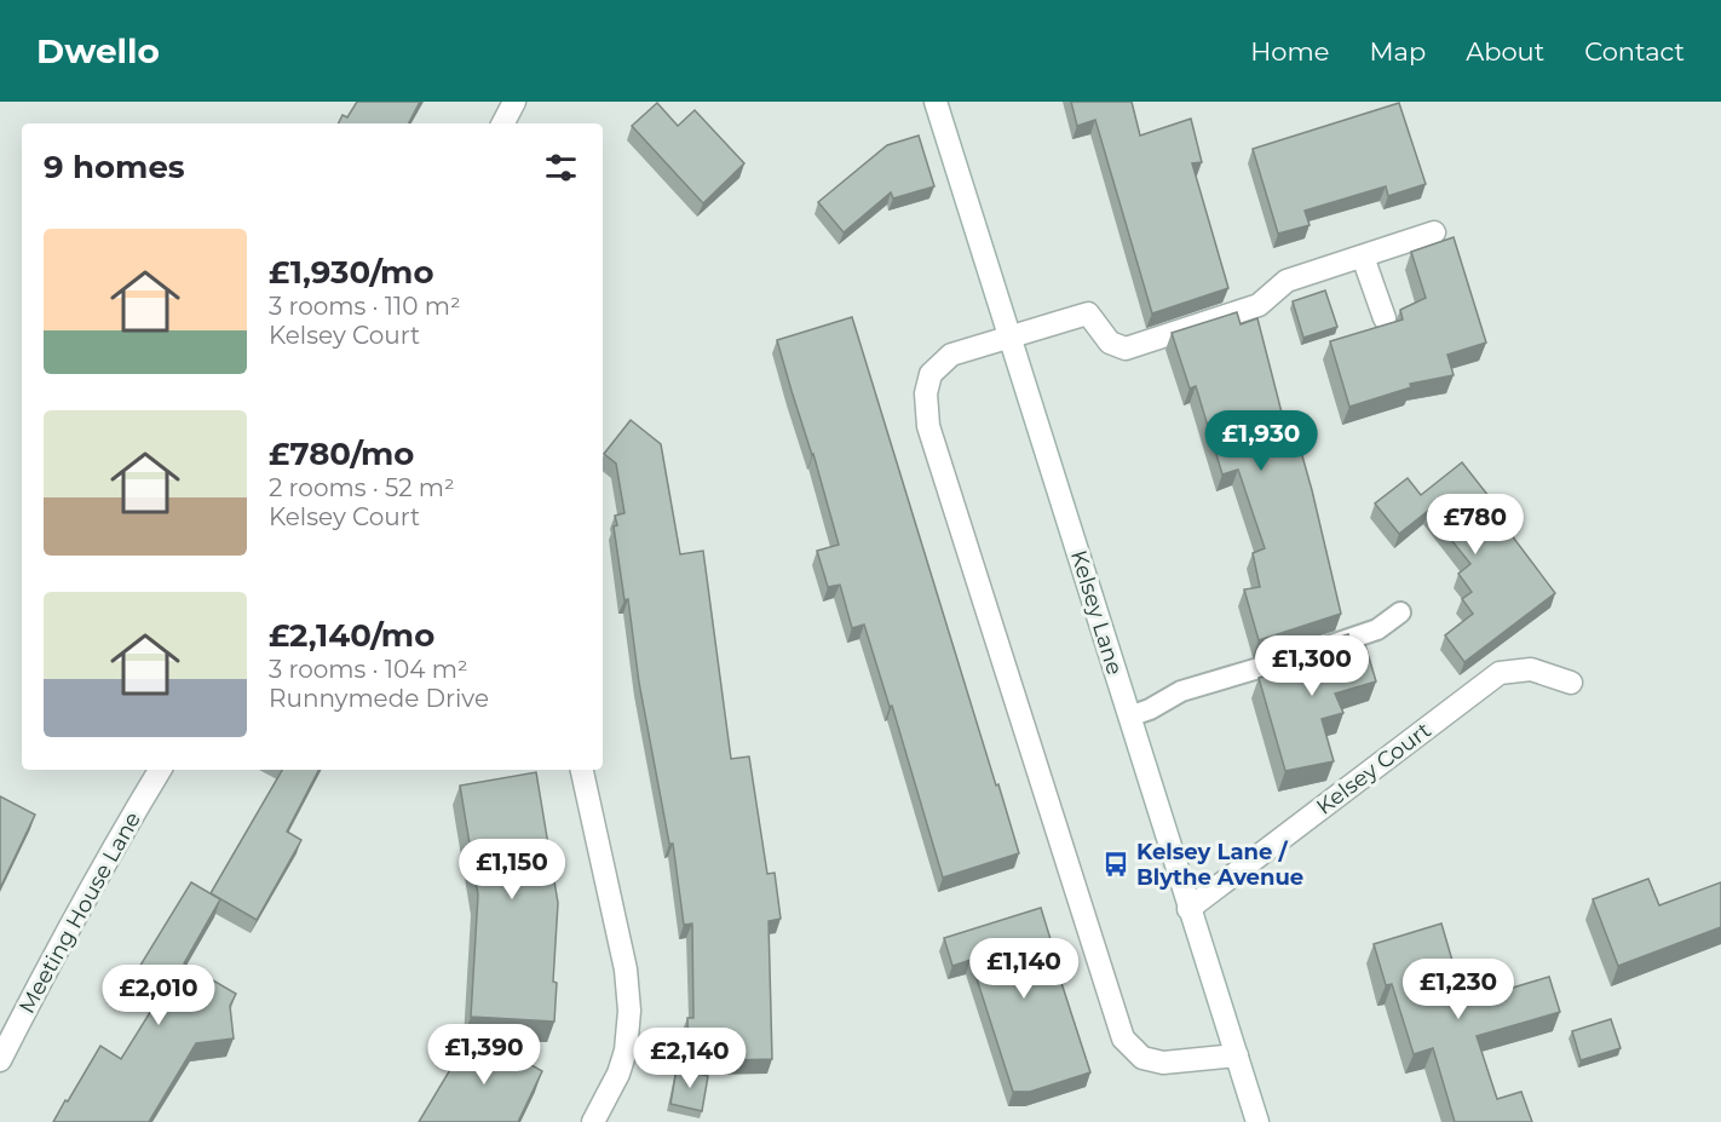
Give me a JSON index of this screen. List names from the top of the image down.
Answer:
{
  "streets": {
    "street": ["Kelsey Lane", "Kelsey Court", "Meeting House Lane"]
  },
  "crossings": [
    ["Kelsey Lane", "Kelsey Court"]
  ],
  "places": {
    "bus stop": ["Kelsey Lane / Blythe Avenue"]
  },
  "page": {
    "header": "Dwello",
    "nav": [
      "Home",
      "Map",
      "About",
      "Contact"
    ],
    "heading": "9 homes",
    "list": [
      {
        "name": "£1,930/mo",
        "note": "3 rooms · 110 m² · Kelsey Court"
      },
      {
        "name": "£780/mo",
        "note": "2 rooms · 52 m² · Kelsey Court"
      },
      {
        "name": "£2,140/mo",
        "note": "3 rooms · 104 m² · Runnymede Drive"
      }
    ],
    "price": [
      "£1,930",
      "£780",
      "£1,300",
      "£1,150",
      "£1,140",
      "£1,230",
      "£2,010",
      "£1,390",
      "£2,140"
    ]
  }
}
